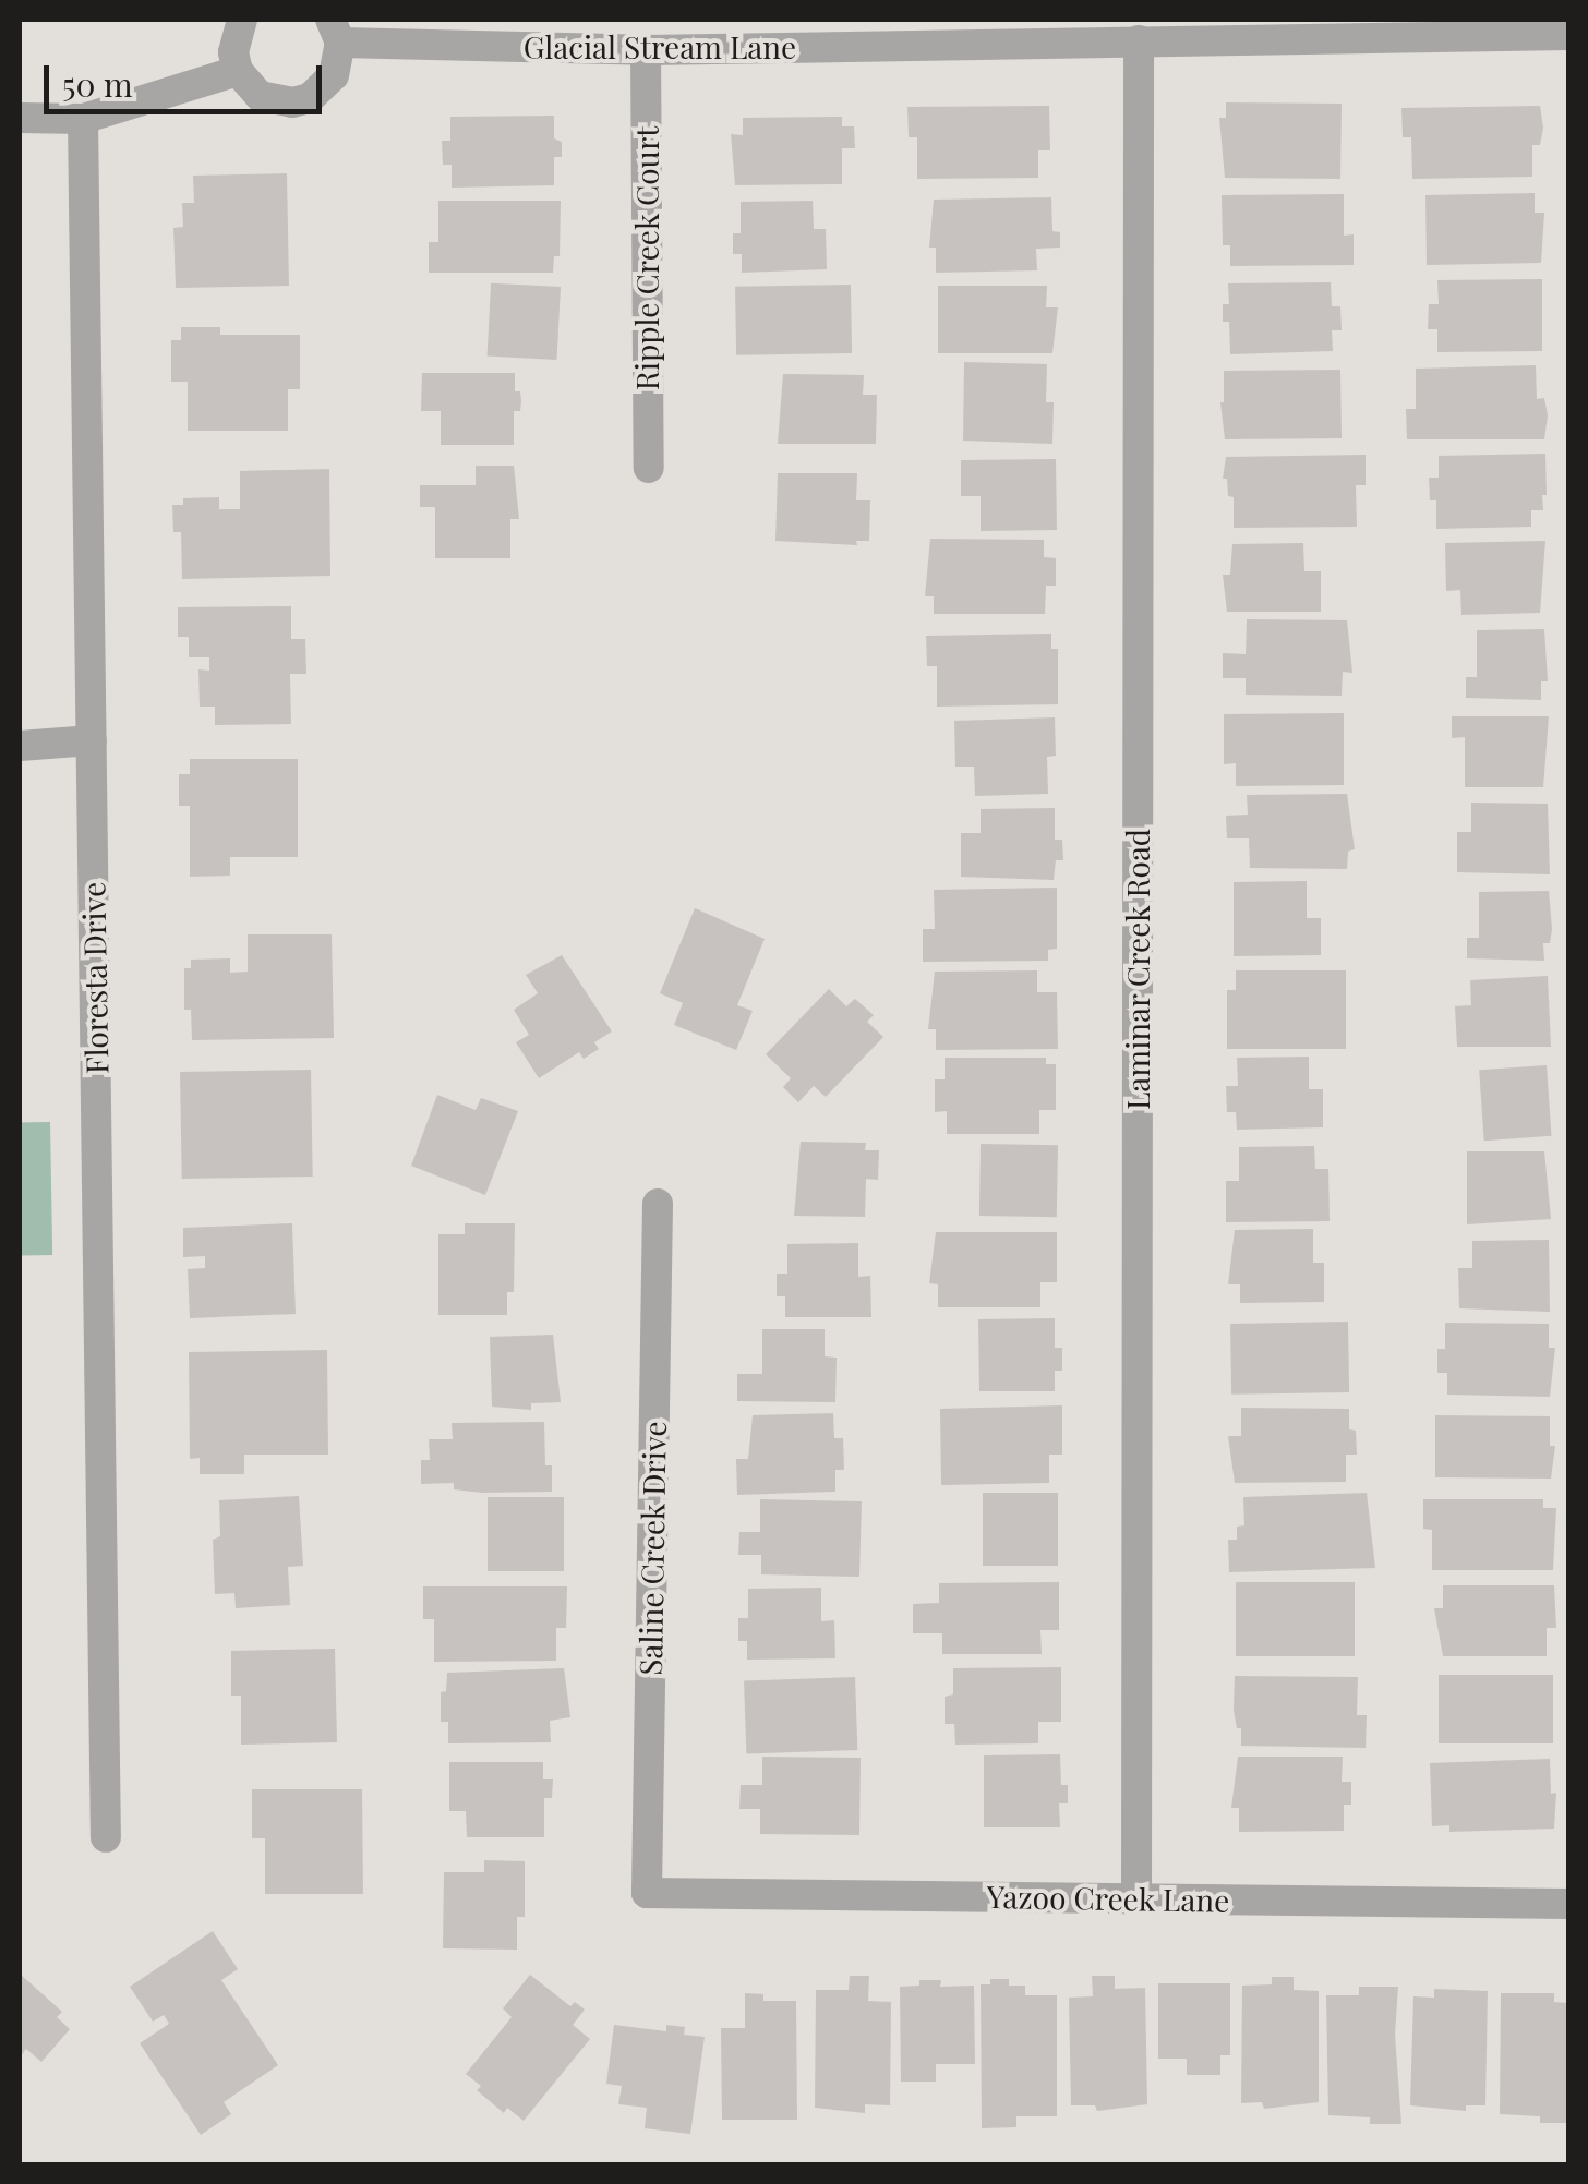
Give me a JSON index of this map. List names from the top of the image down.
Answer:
{
  "streets": {
    "street": [
      "Glacial Stream Lane",
      "Ripple Creek Court",
      "Laminar Creek Road",
      "Floresta Drive",
      "Saline Creek Drive",
      "Yazoo Creek Lane"
    ]
  },
  "crossings": [
    ["Glacial Stream Lane", "Ripple Creek Court"],
    ["Glacial Stream Lane", "Laminar Creek Road"],
    ["Laminar Creek Road", "Yazoo Creek Lane"],
    ["Saline Creek Drive", "Yazoo Creek Lane"]
  ],
  "scale_bar": "50 m"
}
